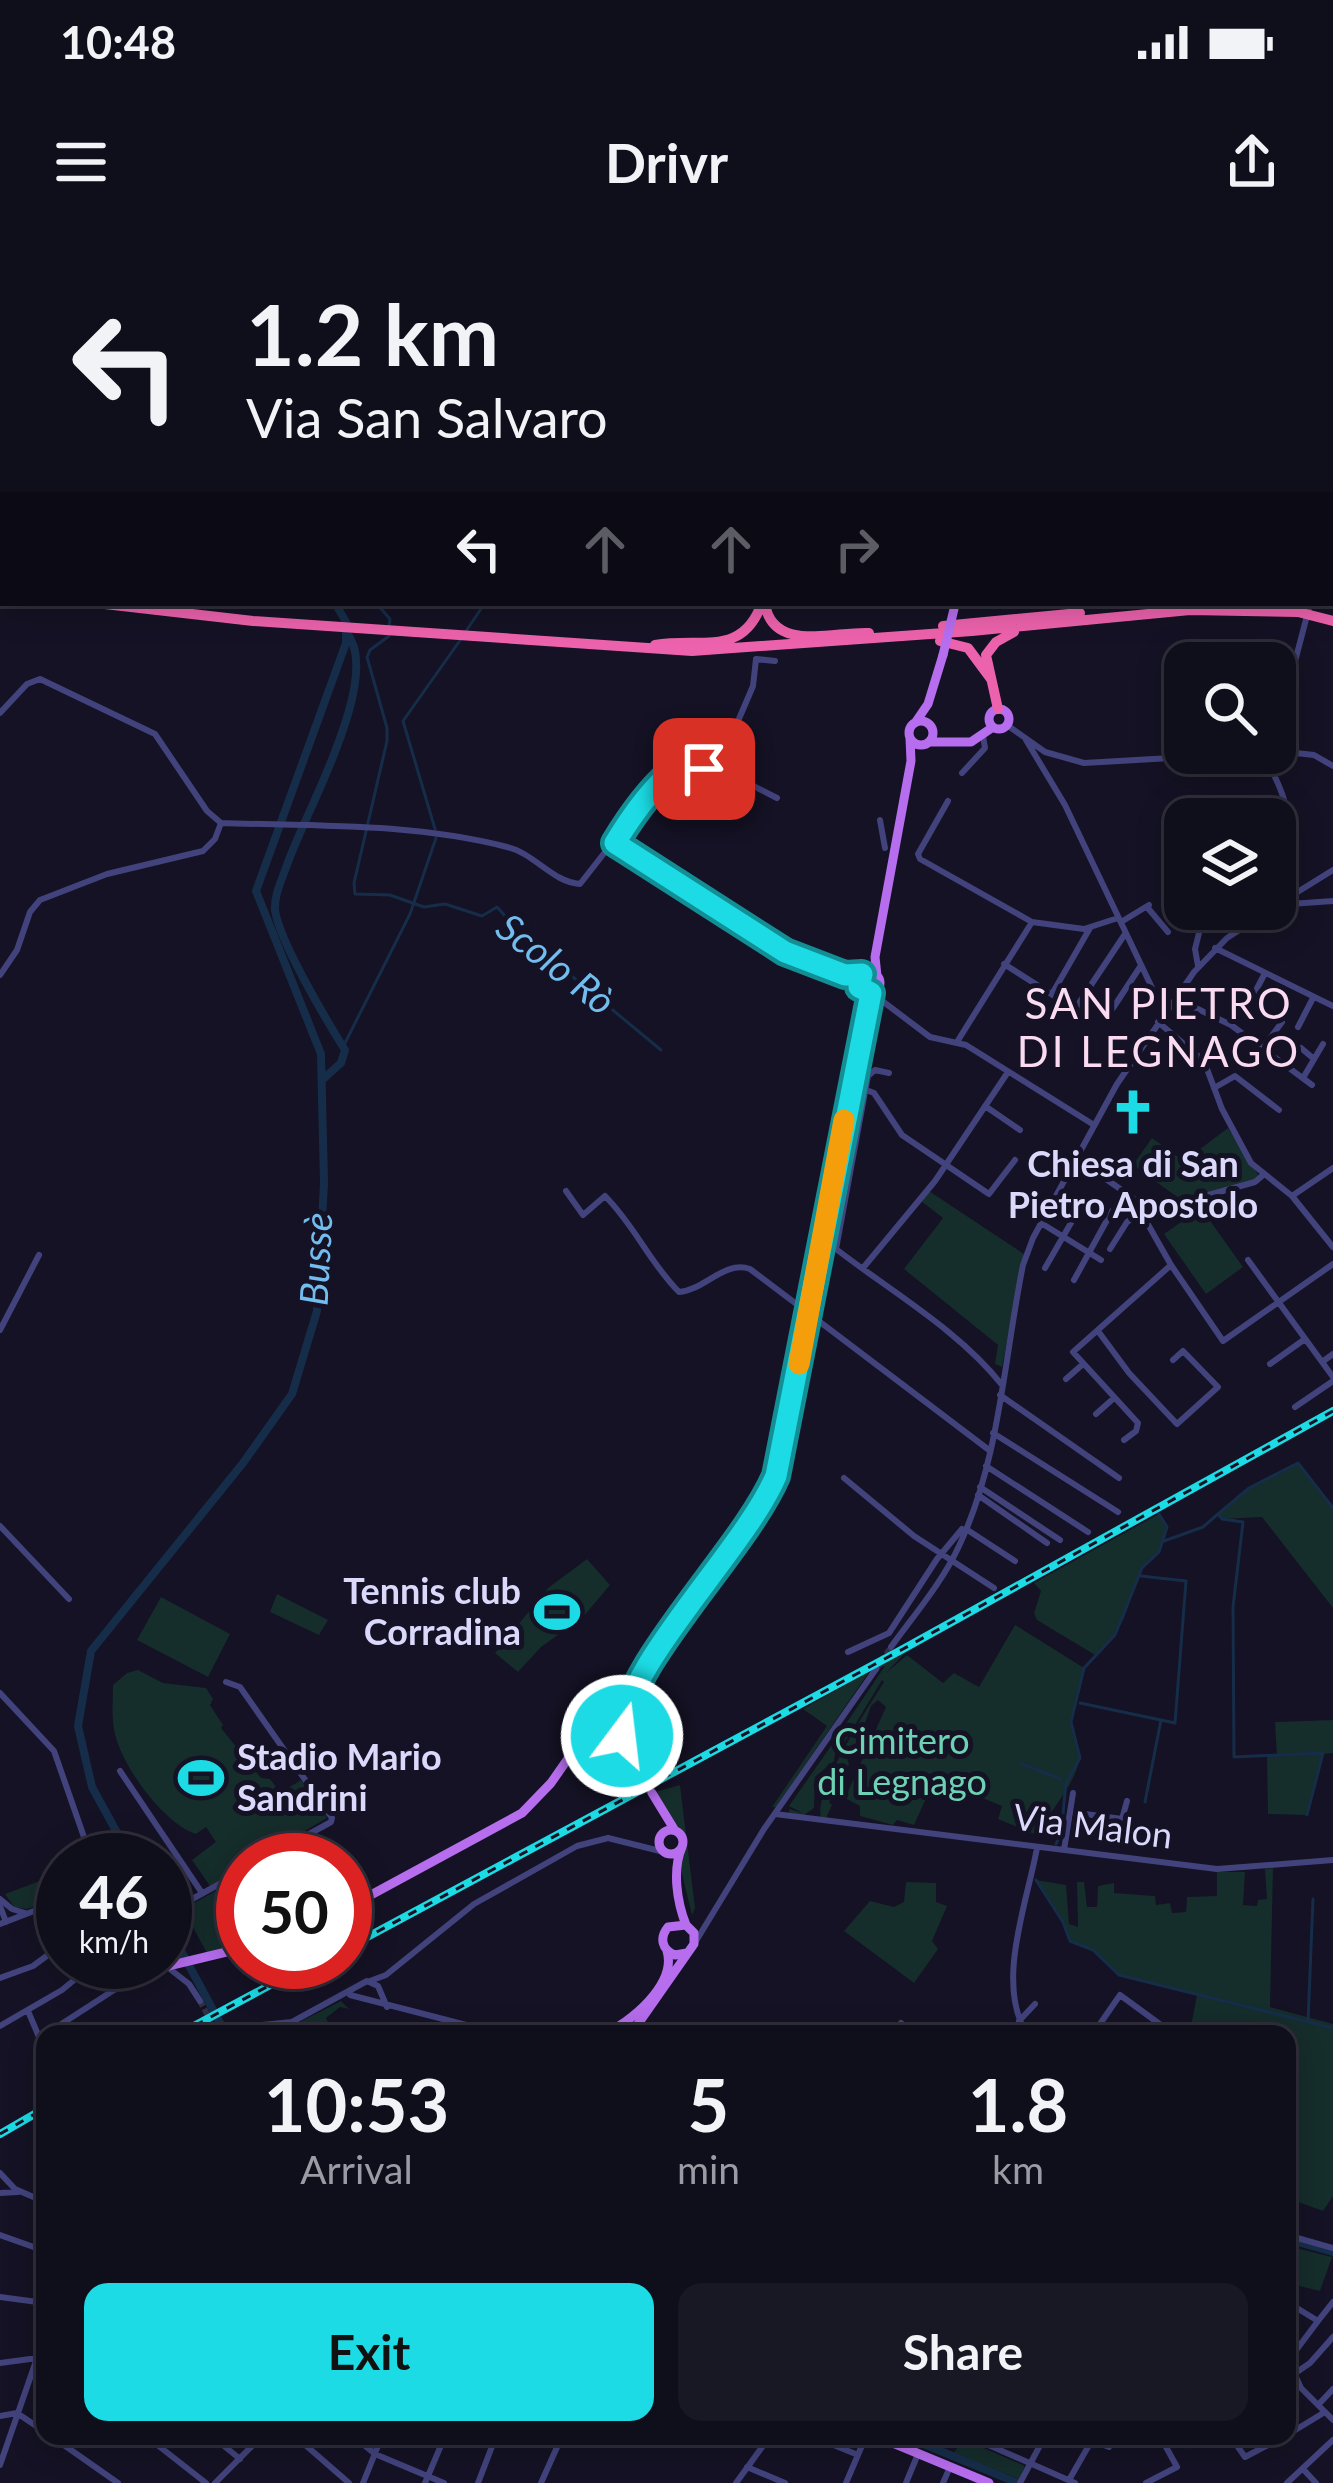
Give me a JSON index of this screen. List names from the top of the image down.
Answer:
{
  "streets": {
    "street": ["Via Malon"]
  },
  "districts": ["SAN PIETRO DI LEGNAGO"],
  "water": ["Scolo Rò", "Bussè"],
  "parks": ["Cimitero di Legnago"],
  "places": {
    "church": ["Chiesa di San Pietro Apostolo"],
    "sports": ["Tennis club Corradina", "Stadio Mario Sandrini"]
  },
  "page": {
    "status": "10:48",
    "header": "Drivr",
    "turn": ["1.2 km", "Via San Salvaro"],
    "speed": "46 km/h",
    "limit": "50",
    "eta": [
      "10:53",
      "Arrival",
      "5",
      "min",
      "1.8",
      "km"
    ],
    "buttons": ["Exit", "Share"]
  }
}
